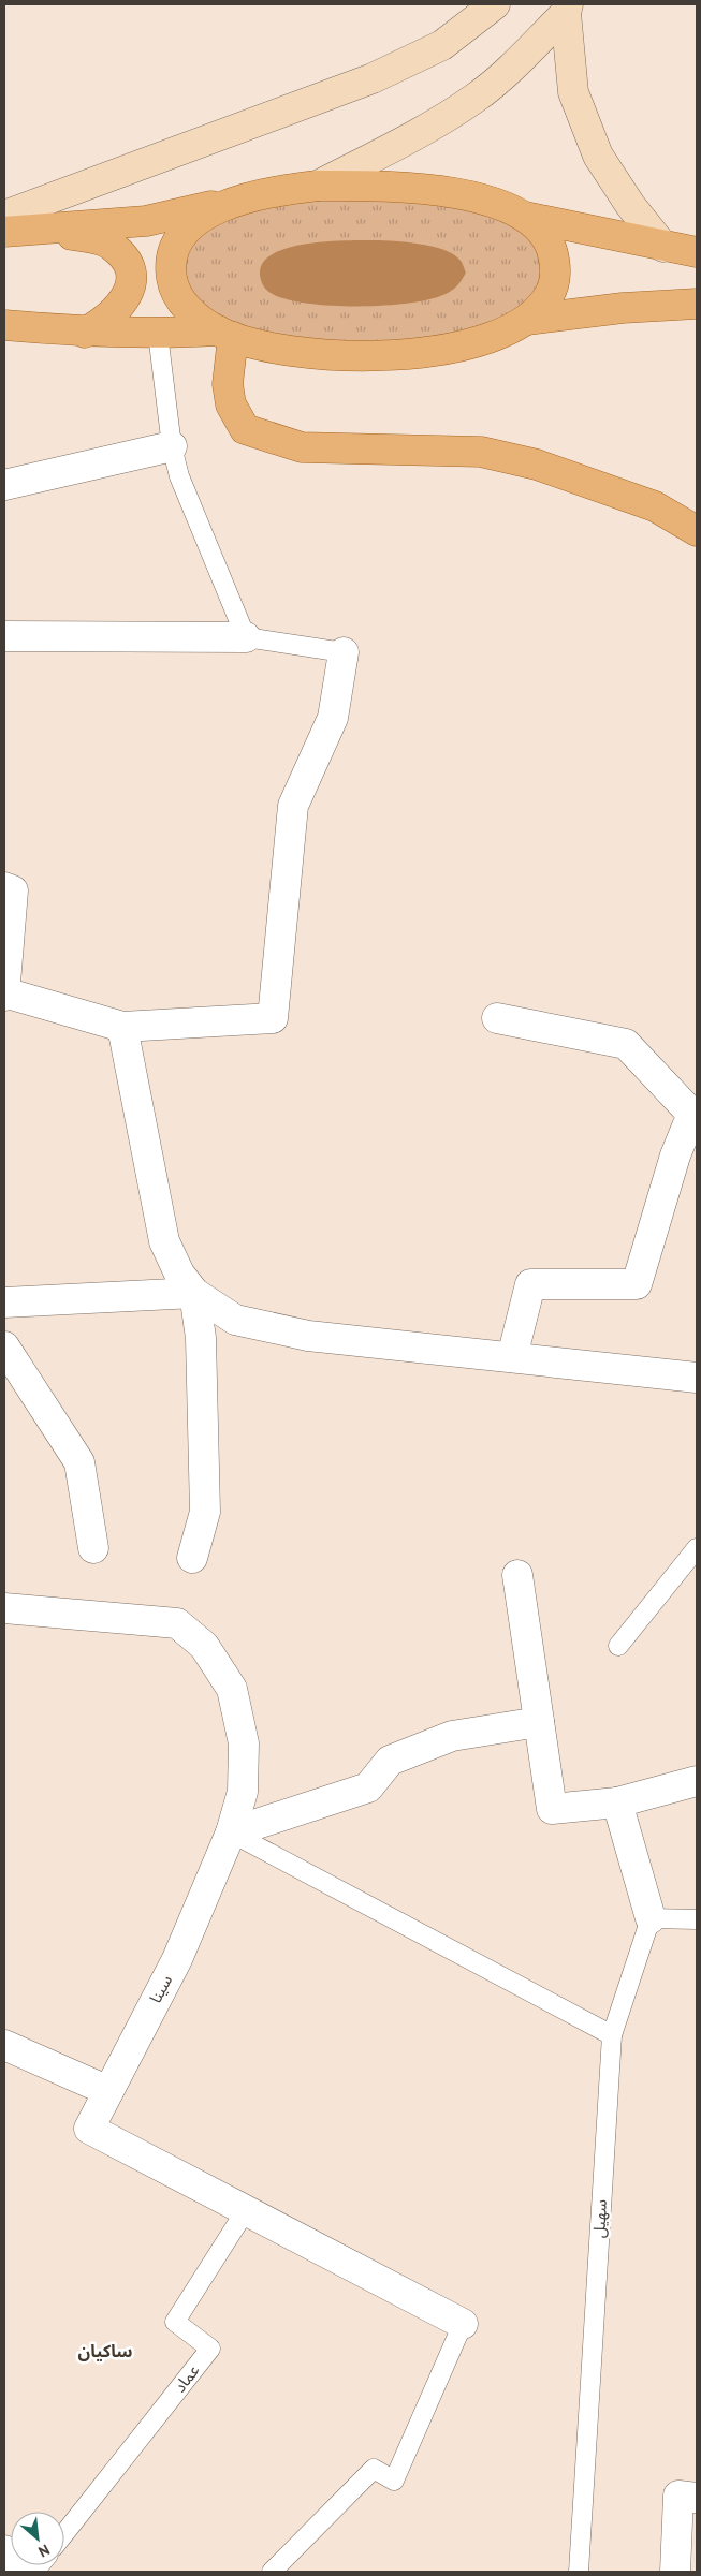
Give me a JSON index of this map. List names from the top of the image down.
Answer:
{
  "streets": {
    "street": ["سینا"],
    "lane": ["سهیل", "عماد"]
  },
  "crossings": [
    ["سینا", "عماد"]
  ],
  "districts": ["ساکیان"],
  "north": "bottom right"
}
